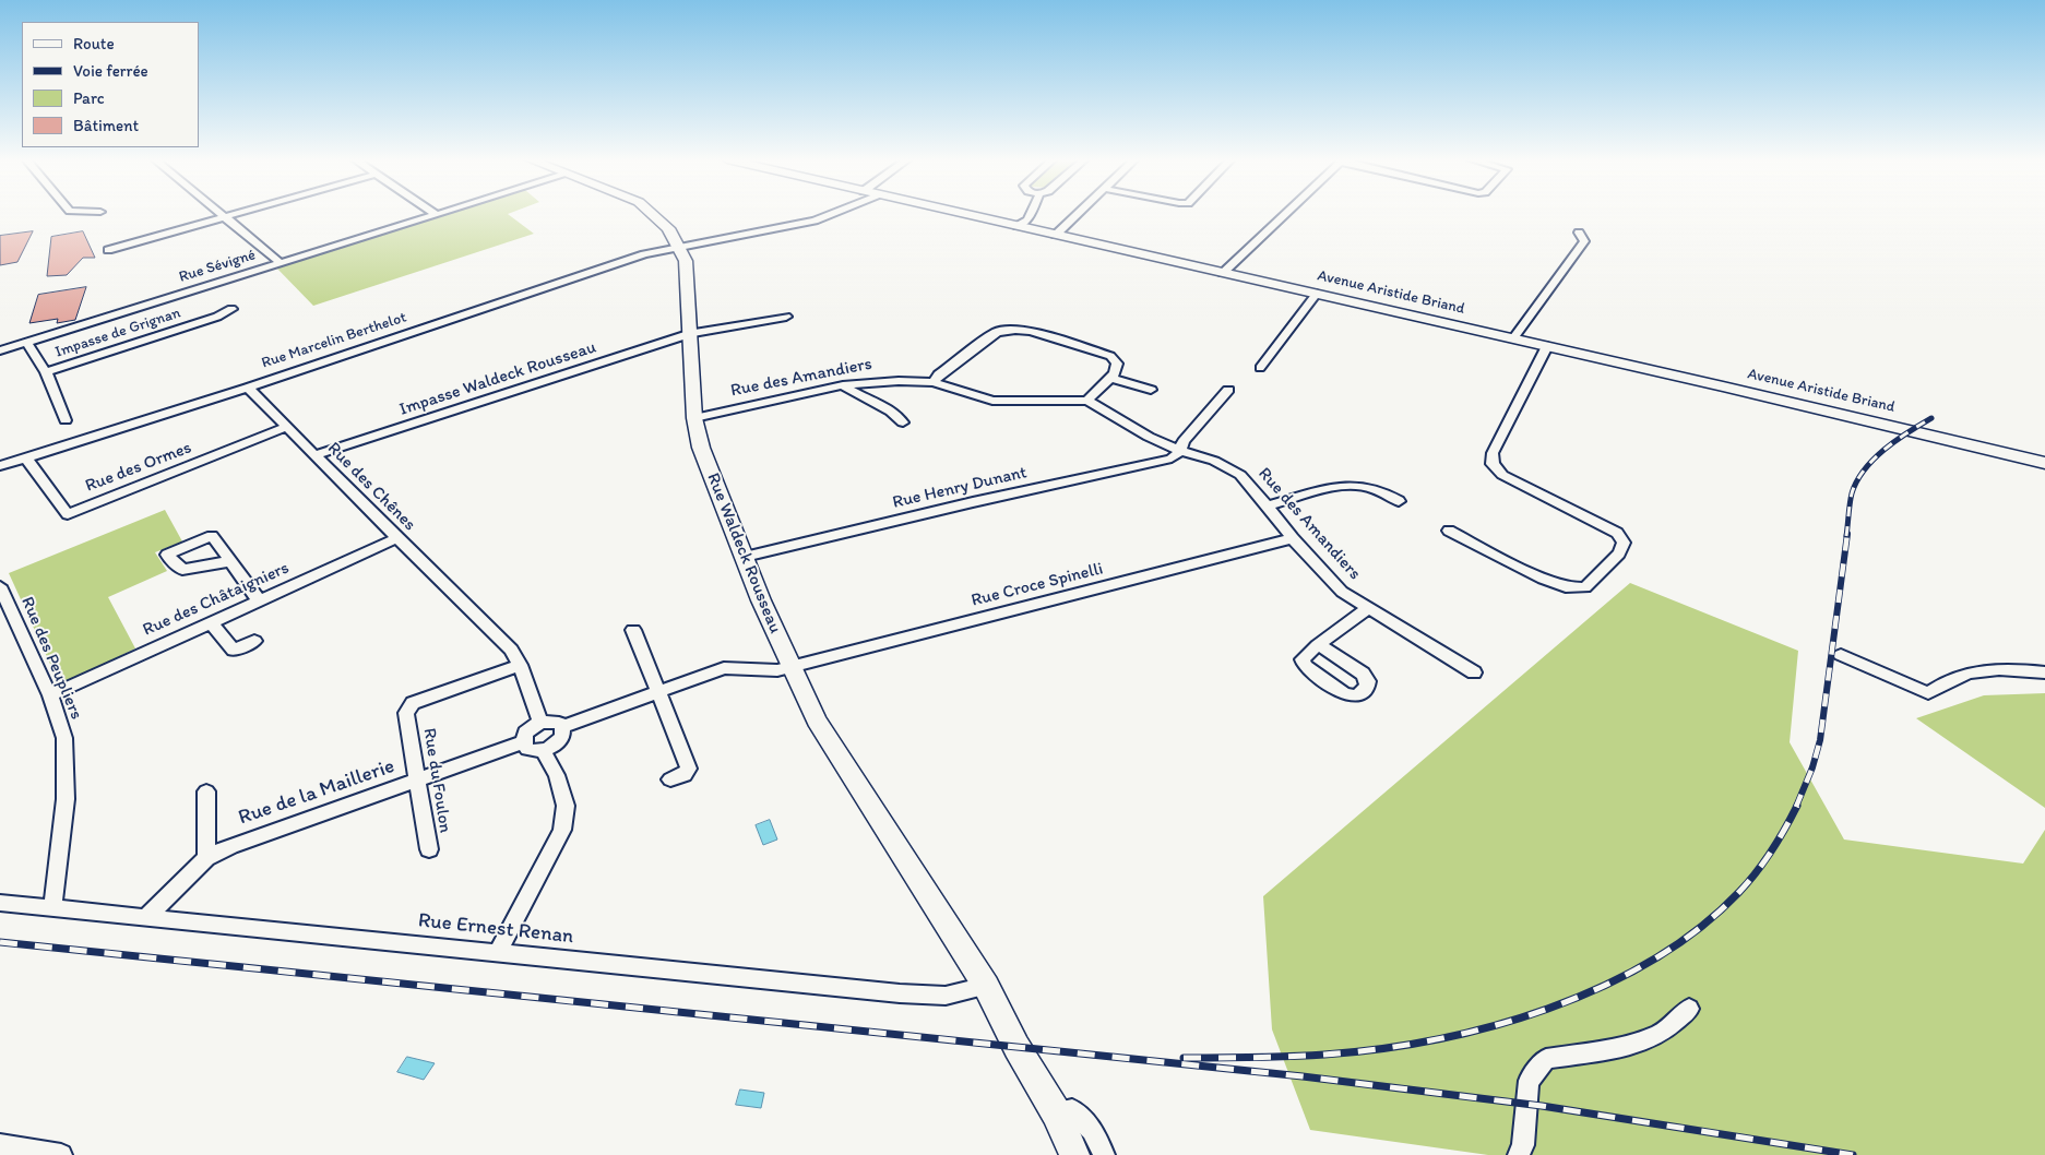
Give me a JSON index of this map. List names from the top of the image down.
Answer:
{
  "streets": {
    "street": [
      "Rue Sévigné",
      "Avenue Aristide Briand",
      "Impasse de Grignan",
      "Rue Marcelin Berthelot",
      "Rue des Amandiers",
      "Impasse Waldeck Rousseau",
      "Rue des Ormes",
      "Rue des Chênes",
      "Rue Henry Dunant",
      "Rue Waldeck Rousseau",
      "Rue Croce Spinelli",
      "Rue des Châtaigniers",
      "Rue des Peupliers",
      "Rue du Foulon",
      "Rue de la Maillerie",
      "Rue Ernest Renan"
    ]
  },
  "crossings": [
    ["Rue Sévigné", "Impasse de Grignan"],
    ["Rue Marcelin Berthelot", "Rue des Ormes"],
    ["Rue Marcelin Berthelot", "Rue des Chênes"],
    ["Rue Marcelin Berthelot", "Rue Waldeck Rousseau"],
    ["Rue des Amandiers", "Rue Henry Dunant"],
    ["Rue des Amandiers", "Rue Waldeck Rousseau"],
    ["Rue des Amandiers", "Rue Croce Spinelli"],
    ["Impasse Waldeck Rousseau", "Rue des Chênes"],
    ["Impasse Waldeck Rousseau", "Rue Waldeck Rousseau"],
    ["Rue des Ormes", "Rue des Chênes"],
    ["Rue des Chênes", "Rue des Châtaigniers"],
    ["Rue des Chênes", "Rue du Foulon"],
    ["Rue des Chênes", "Rue de la Maillerie"],
    ["Rue Henry Dunant", "Rue Waldeck Rousseau"],
    ["Rue Waldeck Rousseau", "Rue Croce Spinelli"],
    ["Rue Waldeck Rousseau", "Rue Ernest Renan"],
    ["Rue des Châtaigniers", "Rue des Peupliers"],
    ["Rue des Peupliers", "Rue Ernest Renan"],
    ["Rue du Foulon", "Rue de la Maillerie"],
    ["Rue de la Maillerie", "Rue Ernest Renan"]
  ],
  "legend": [
    "Route",
    "Voie ferrée",
    "Parc",
    "Bâtiment"
  ]
}
